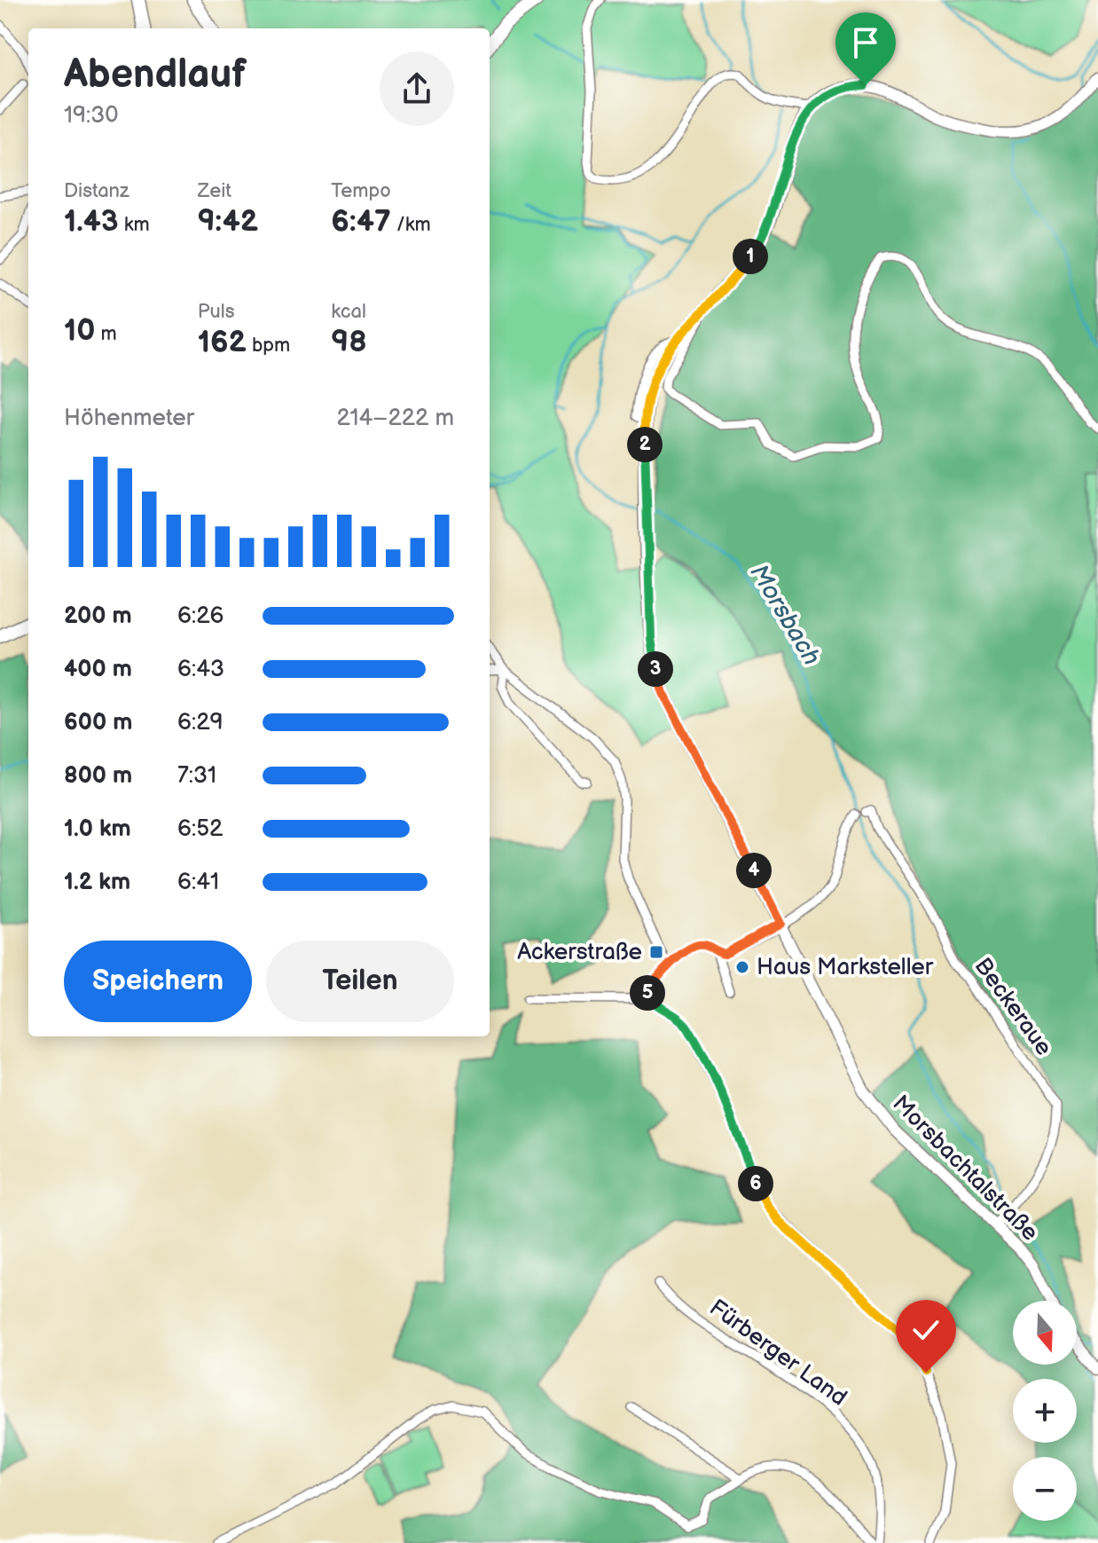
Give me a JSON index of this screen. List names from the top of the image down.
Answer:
{
  "streets": {
    "main road": ["Morsbachtalstraße"],
    "street": ["Beckeraue", "Fürberger Land"]
  },
  "crossings": [
    ["Beckeraue", "Morsbachtalstraße"]
  ],
  "water": ["Morsbach"],
  "places": {
    "transit": ["Ackerstraße"],
    "other": ["Haus Marksteller"]
  },
  "north": "bottom",
  "page": {
    "heading": ["Abendlauf", "19:30"],
    "stats": [
      ["Distanz", "1.43 km"],
      ["Zeit", "9:42"],
      ["Tempo", "6:47 /km"],
      ["10 m"],
      ["Puls", "162 bpm"],
      ["kcal", "98"]
    ],
    "pins": [
      "1",
      "2",
      "3",
      "4",
      "5",
      "6"
    ],
    "chart": ["Höhenmeter", "214–222 m"],
    "list": [
      {
        "name": "200 m",
        "note": "6:26"
      },
      {
        "name": "400 m",
        "note": "6:43"
      },
      {
        "name": "600 m",
        "note": "6:29"
      },
      {
        "name": "800 m",
        "note": "7:31"
      },
      {
        "name": "1.0 km",
        "note": "6:52"
      },
      {
        "name": "1.2 km",
        "note": "6:41"
      }
    ],
    "buttons": ["Speichern", "Teilen"],
    "map_buttons": ["+", "−"]
  }
}
